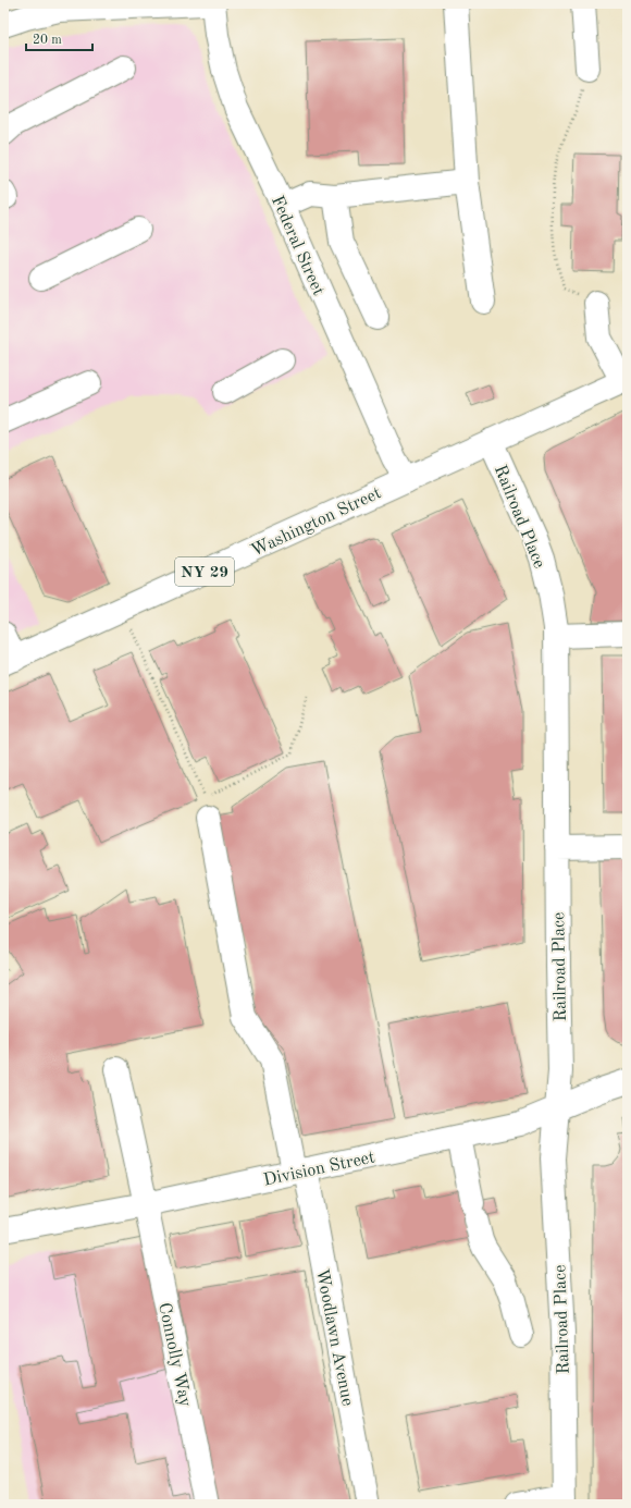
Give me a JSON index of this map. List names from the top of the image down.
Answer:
{
  "streets": {
    "main road": [
      "Federal Street",
      "Railroad Place",
      "Washington Street",
      "NY 29",
      "Division Street",
      "Woodlawn Avenue",
      "Connolly Way"
    ]
  },
  "crossings": [
    ["Federal Street", "Washington Street"],
    ["Railroad Place", "Washington Street"],
    ["Railroad Place", "Division Street"],
    ["Division Street", "Woodlawn Avenue"],
    ["Division Street", "Connolly Way"]
  ],
  "scale_bar": "20 m"
}
